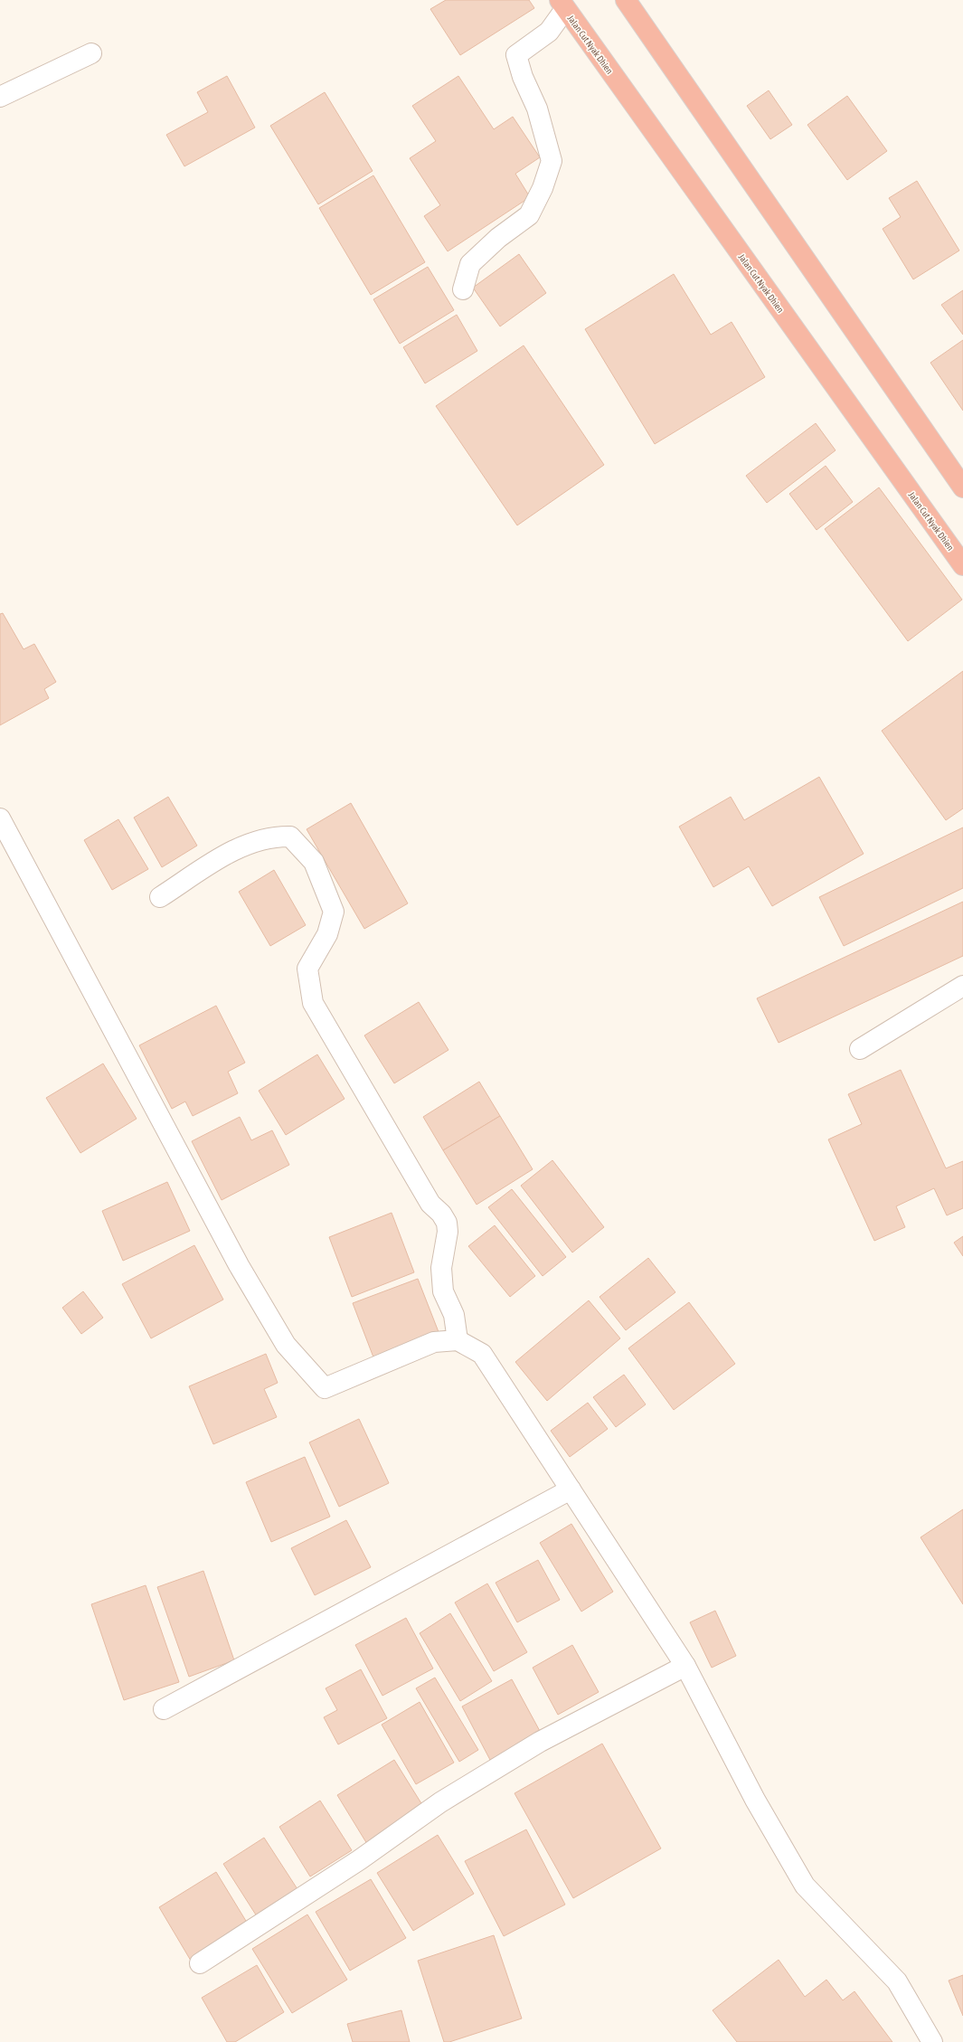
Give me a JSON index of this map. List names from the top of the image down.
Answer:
{
  "streets": {
    "highway": ["Jalan Cut Nyak Dhien"]
  }
}
